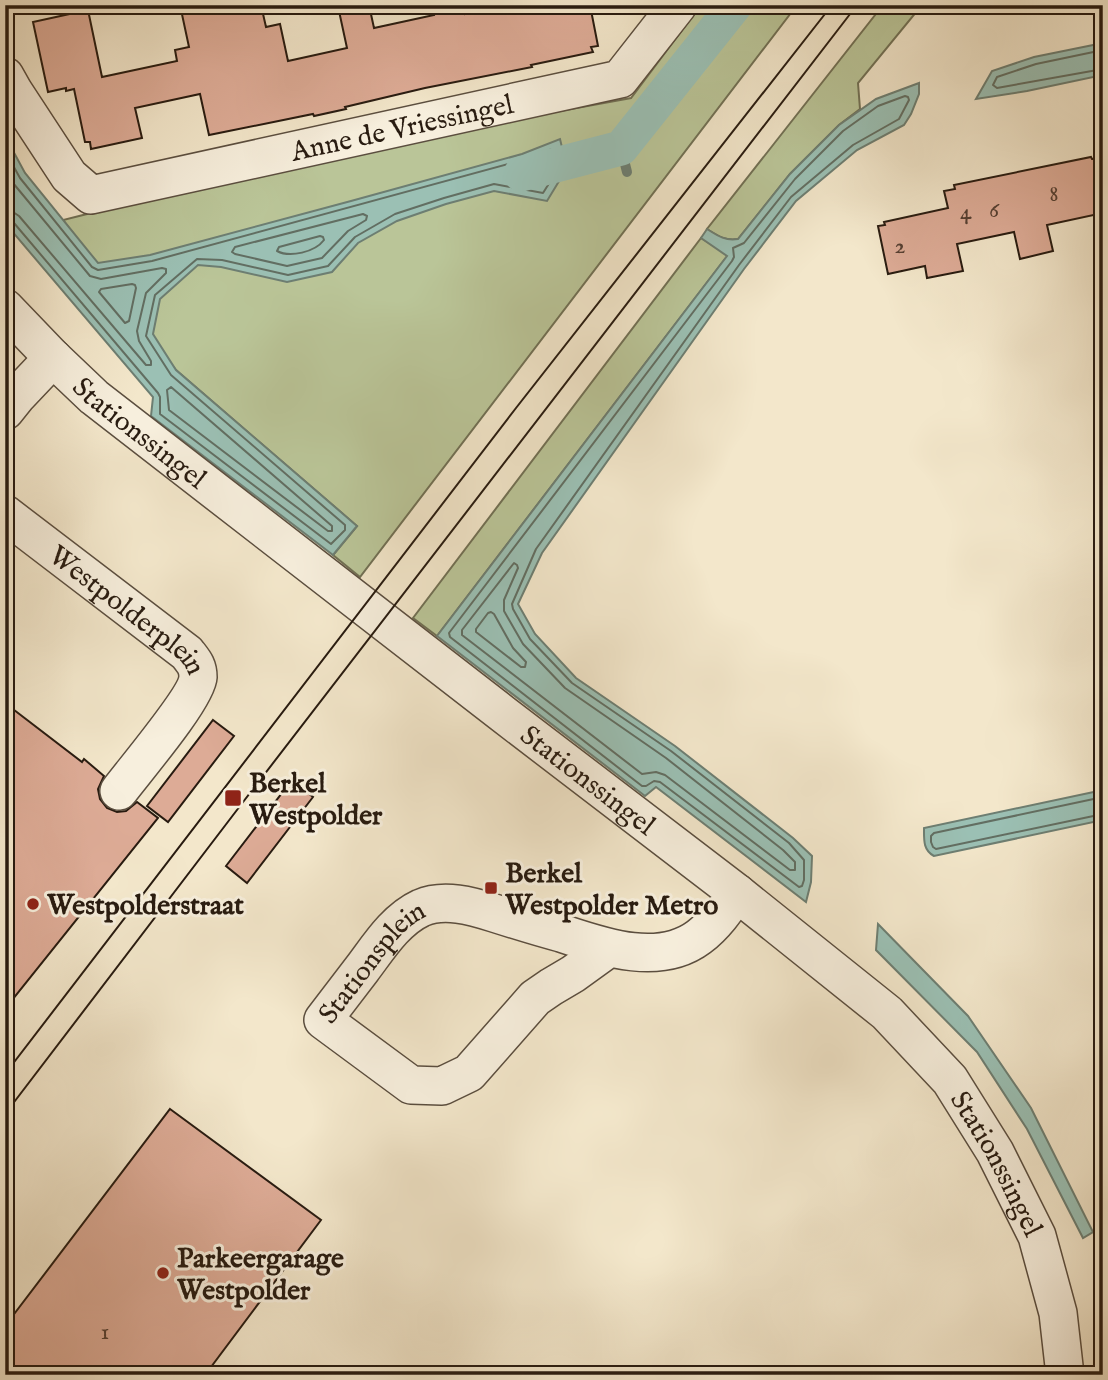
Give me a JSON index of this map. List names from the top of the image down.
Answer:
{
  "streets": {
    "street": [
      "Anne de Vriessingel",
      "Stationssingel",
      "Westpolderplein",
      "Stationsplein"
    ]
  },
  "crossings": [
    ["Stationssingel", "Stationsplein"]
  ],
  "places": {
    "transit": ["Berkel Westpolder", "Berkel Westpolder Metro"],
    "other": ["Westpolderstraat", "Parkeergarage Westpolder"]
  },
  "house_numbers": [
    "8",
    "6",
    "4",
    "2",
    "1"
  ]
}
